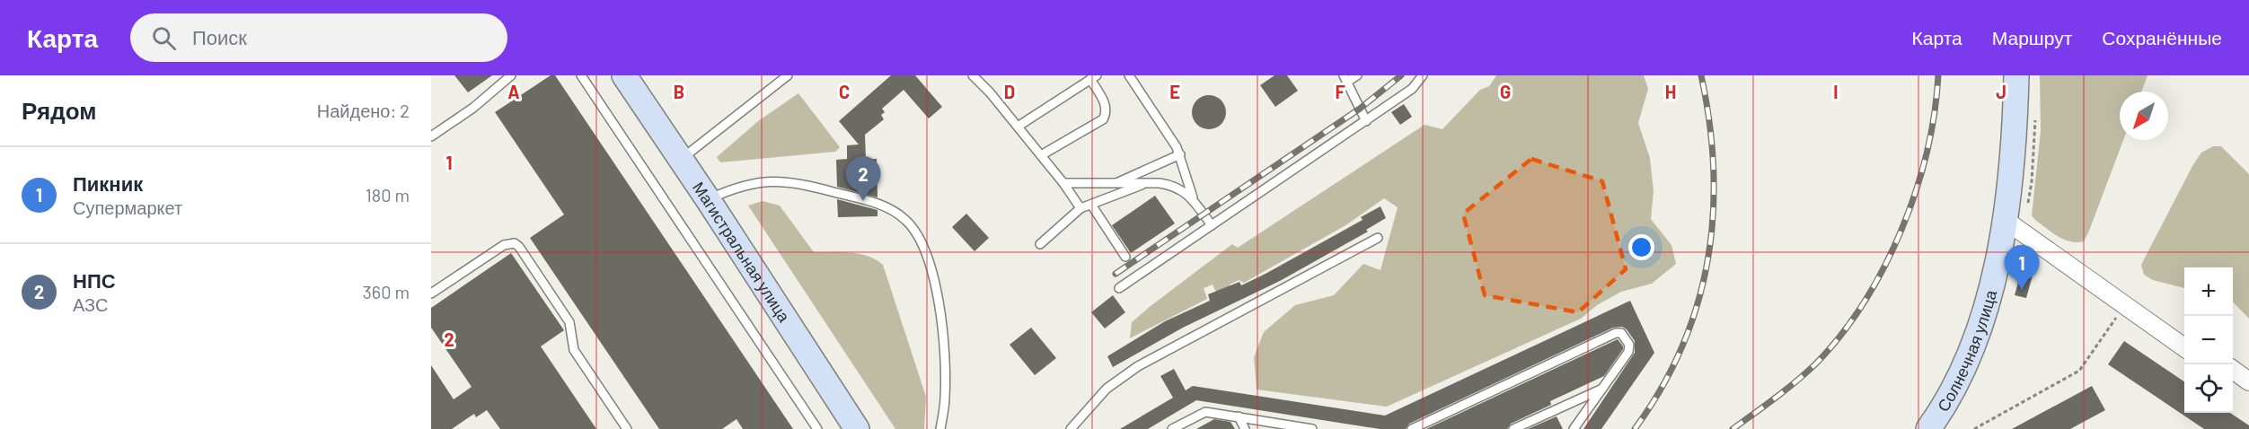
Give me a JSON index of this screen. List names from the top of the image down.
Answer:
{
  "streets": {
    "main road": ["Магистральная улица", "Солнечная улица"]
  },
  "north": "bottom left",
  "page": {
    "header": "Карта",
    "search": "Поиск",
    "nav": ["Карта", "Маршрут", "Сохранённые"],
    "heading": ["Рядом", "Найдено: 2"],
    "list": [
      {
        "mark": "1",
        "name": "Пикник",
        "note": "Супермаркет",
        "value": "180 m"
      },
      {
        "mark": "2",
        "name": "НПС",
        "note": "АЗС",
        "value": "360 m"
      }
    ],
    "pins": ["2", "1"],
    "map_buttons": ["+", "−"]
  },
  "grid": {
    "columns": [
      "A",
      "B",
      "C",
      "D",
      "E",
      "F",
      "G",
      "H",
      "I",
      "J"
    ],
    "rows": ["1", "2"]
  }
}
